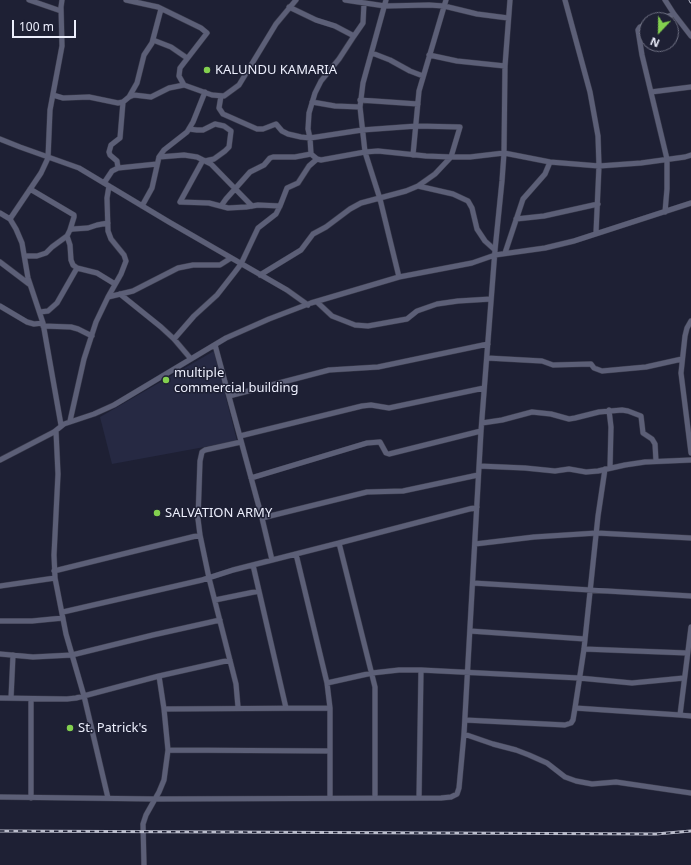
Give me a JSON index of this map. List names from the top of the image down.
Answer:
{
  "places": [
    "KALUNDU KAMARIA",
    "multiple commercial building",
    "SALVATION ARMY",
    "St. Patrick's"
  ],
  "scale_bar": "100 m",
  "north": "bottom"
}
